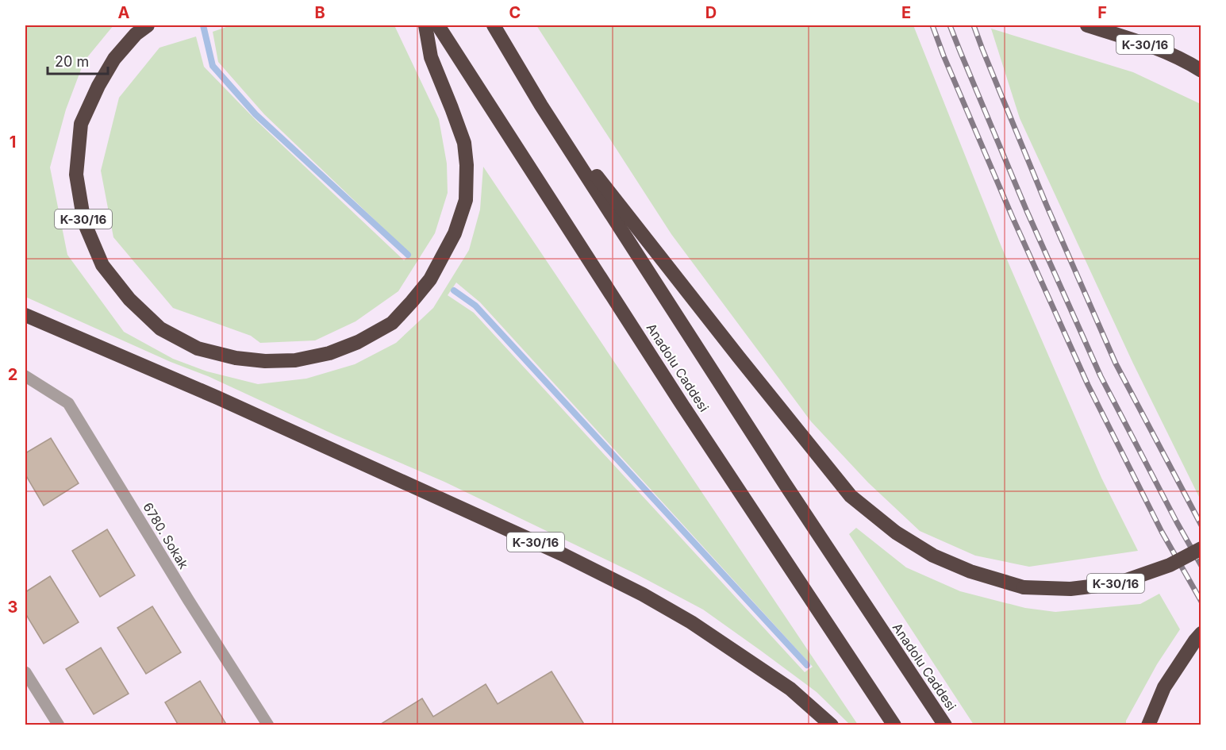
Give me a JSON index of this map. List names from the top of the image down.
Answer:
{
  "streets": {
    "highway": ["K-30/16", "Anadolu Caddesi"],
    "street": ["6780. Sokak"]
  },
  "crossings": [
    ["K-30/16", "Anadolu Caddesi"]
  ],
  "scale_bar": "20 m",
  "grid": {
    "columns": [
      "A",
      "B",
      "C",
      "D",
      "E",
      "F"
    ],
    "rows": ["1", "2", "3"]
  }
}
